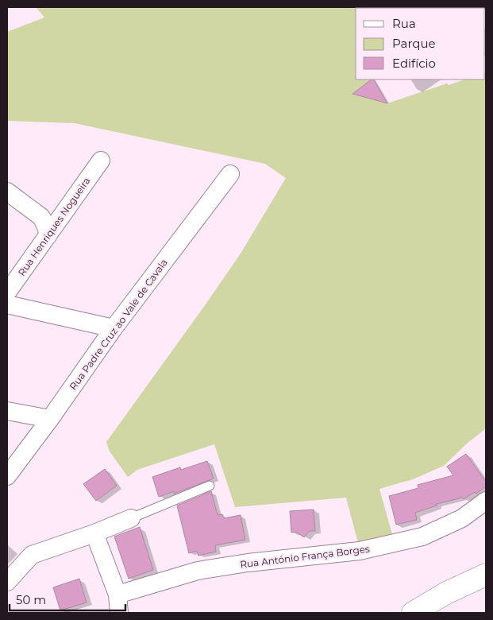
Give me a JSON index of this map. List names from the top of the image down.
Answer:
{
  "streets": {
    "street": ["Rua Henriques Nogueira", "Rua Padre Cruz ao Vale de Cavala", "Rua António França Borges"]
  },
  "legend": ["Rua", "Parque", "Edifício"],
  "scale_bar": "50 m"
}
